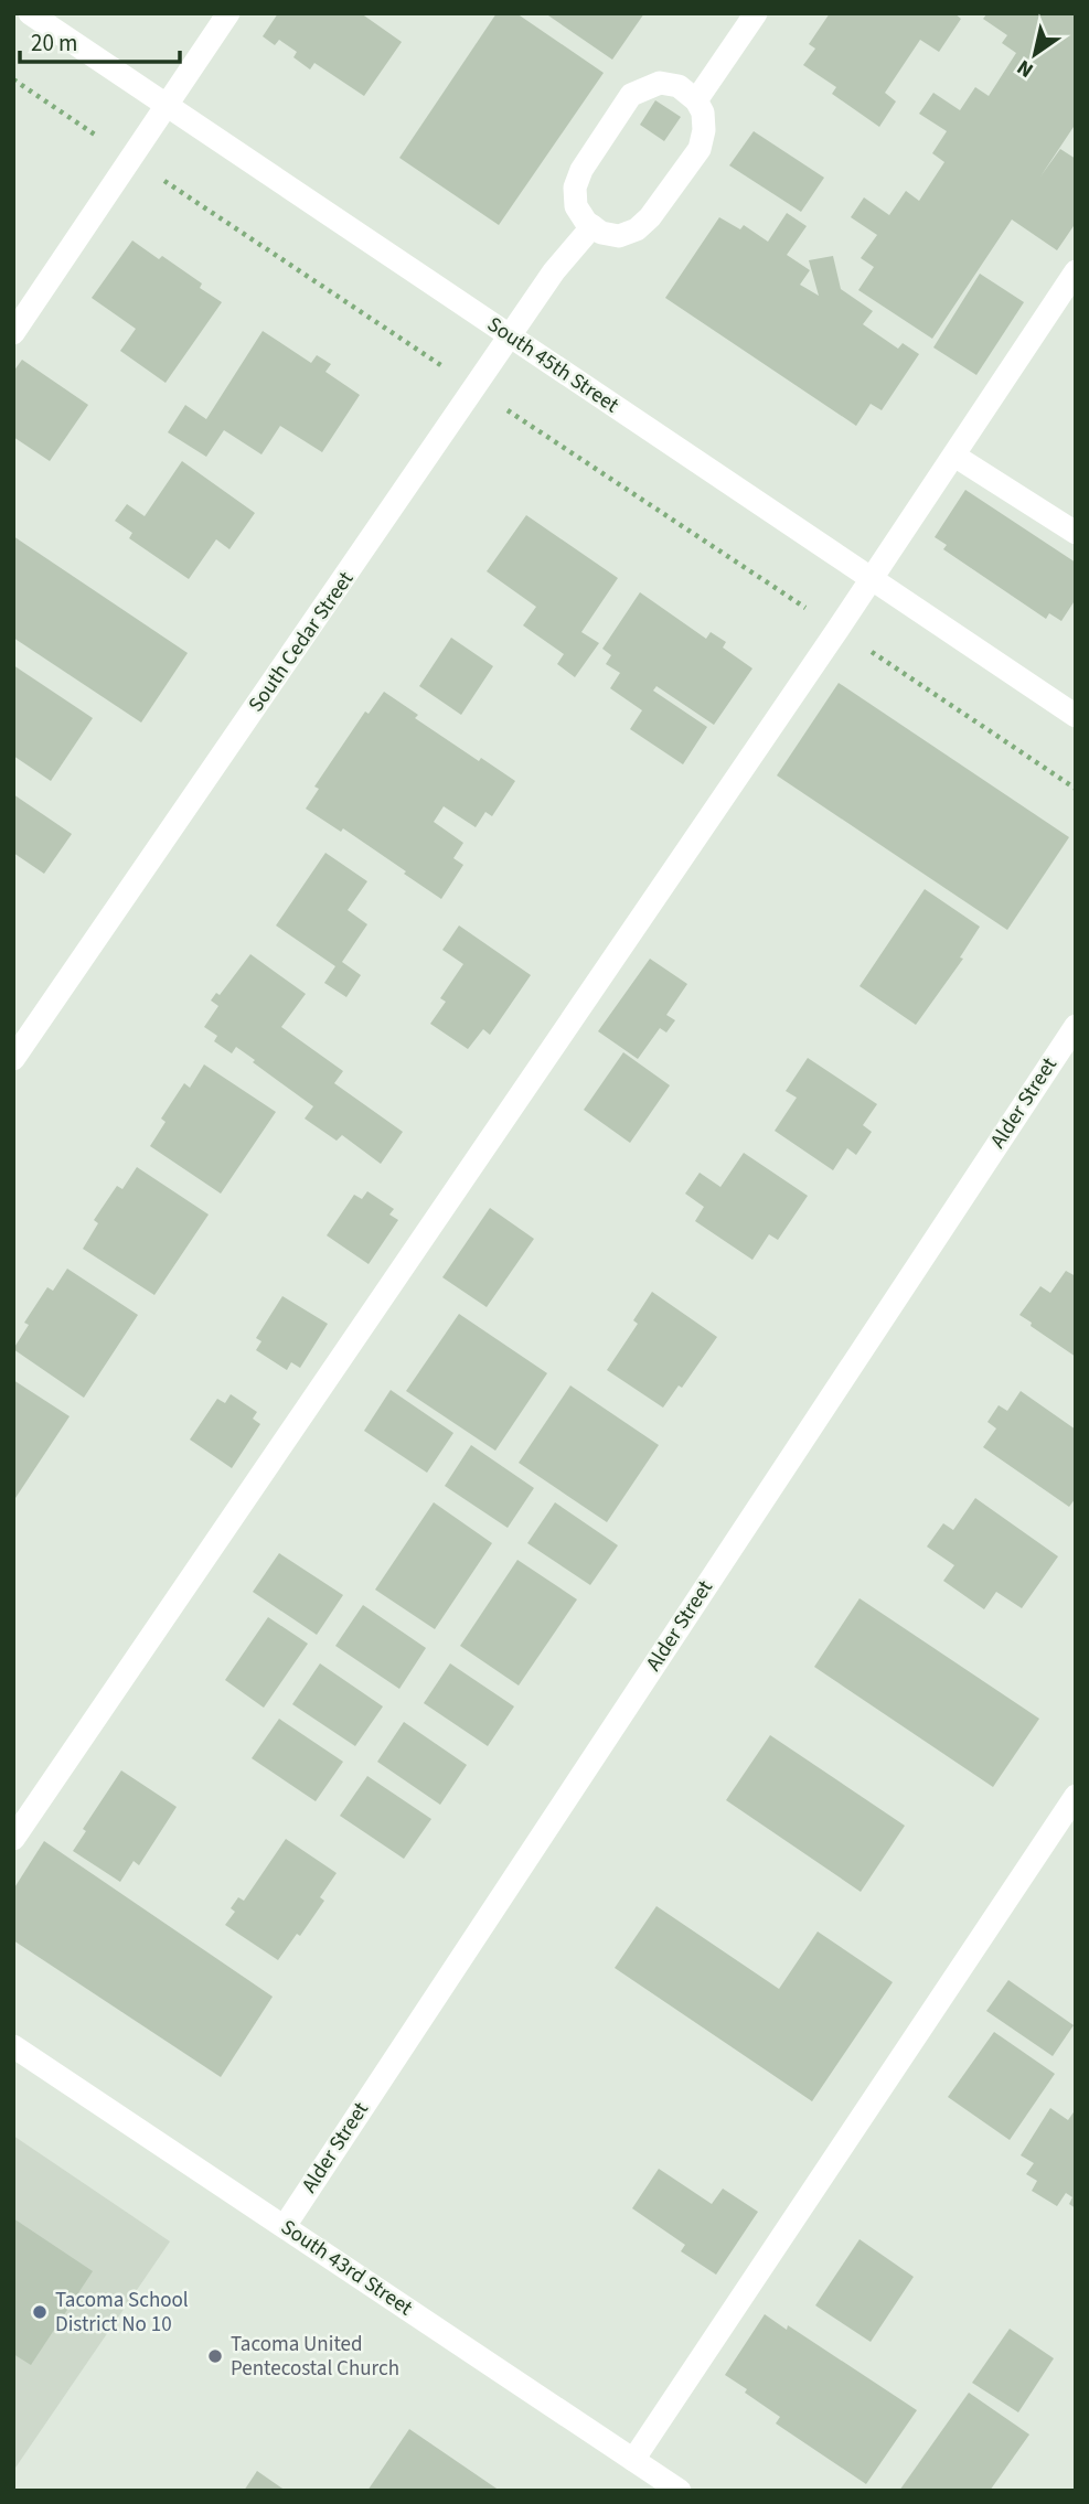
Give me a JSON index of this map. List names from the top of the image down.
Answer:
{
  "streets": {
    "street": [
      "South 45th Street",
      "South Cedar Street",
      "Alder Street",
      "South 43rd Street"
    ]
  },
  "crossings": [
    ["South 45th Street", "South Cedar Street"],
    ["Alder Street", "South 43rd Street"]
  ],
  "places": ["Tacoma School District No 10", "Tacoma United Pentecostal Church"],
  "scale_bar": "20 m",
  "north": "bottom left"
}
